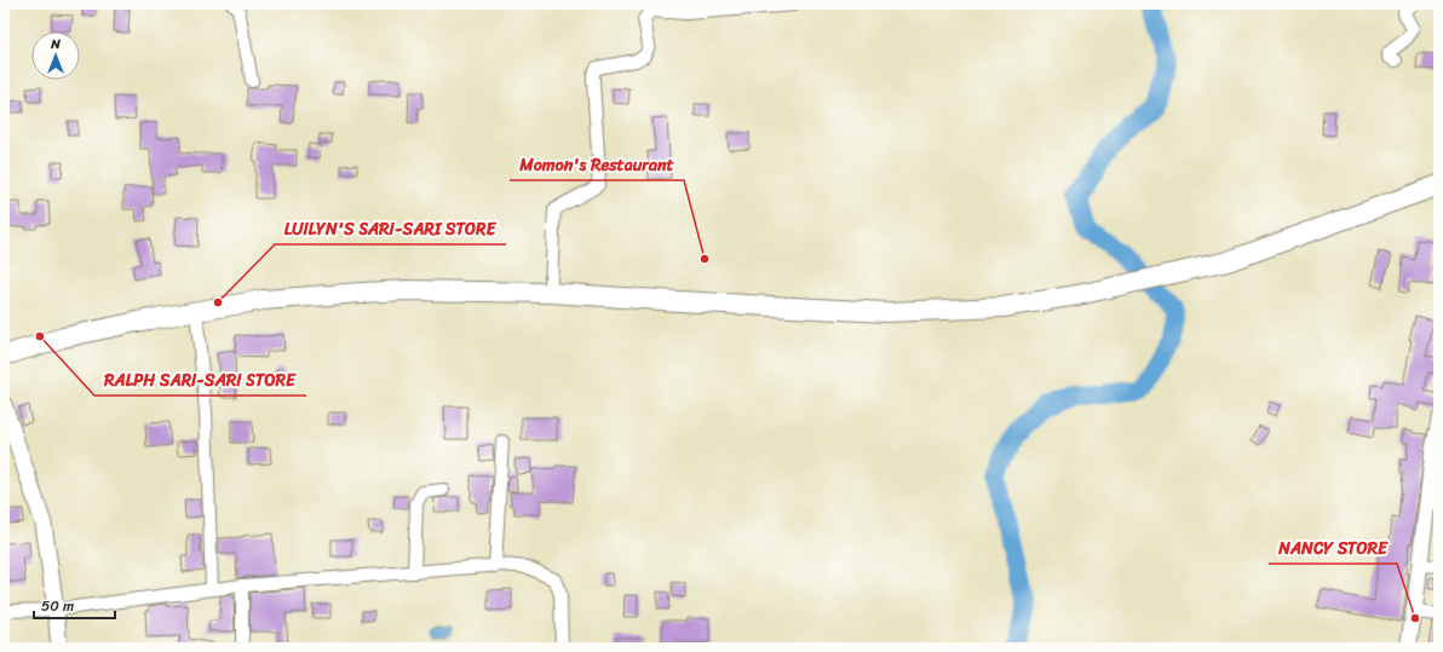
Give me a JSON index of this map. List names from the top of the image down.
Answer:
{
  "places": [
    "Momon's Restaurant",
    "LUILYN'S SARI-SARI STORE",
    "RALPH SARI-SARI STORE",
    "NANCY STORE"
  ],
  "scale_bar": "50 m",
  "north": "top"
}
